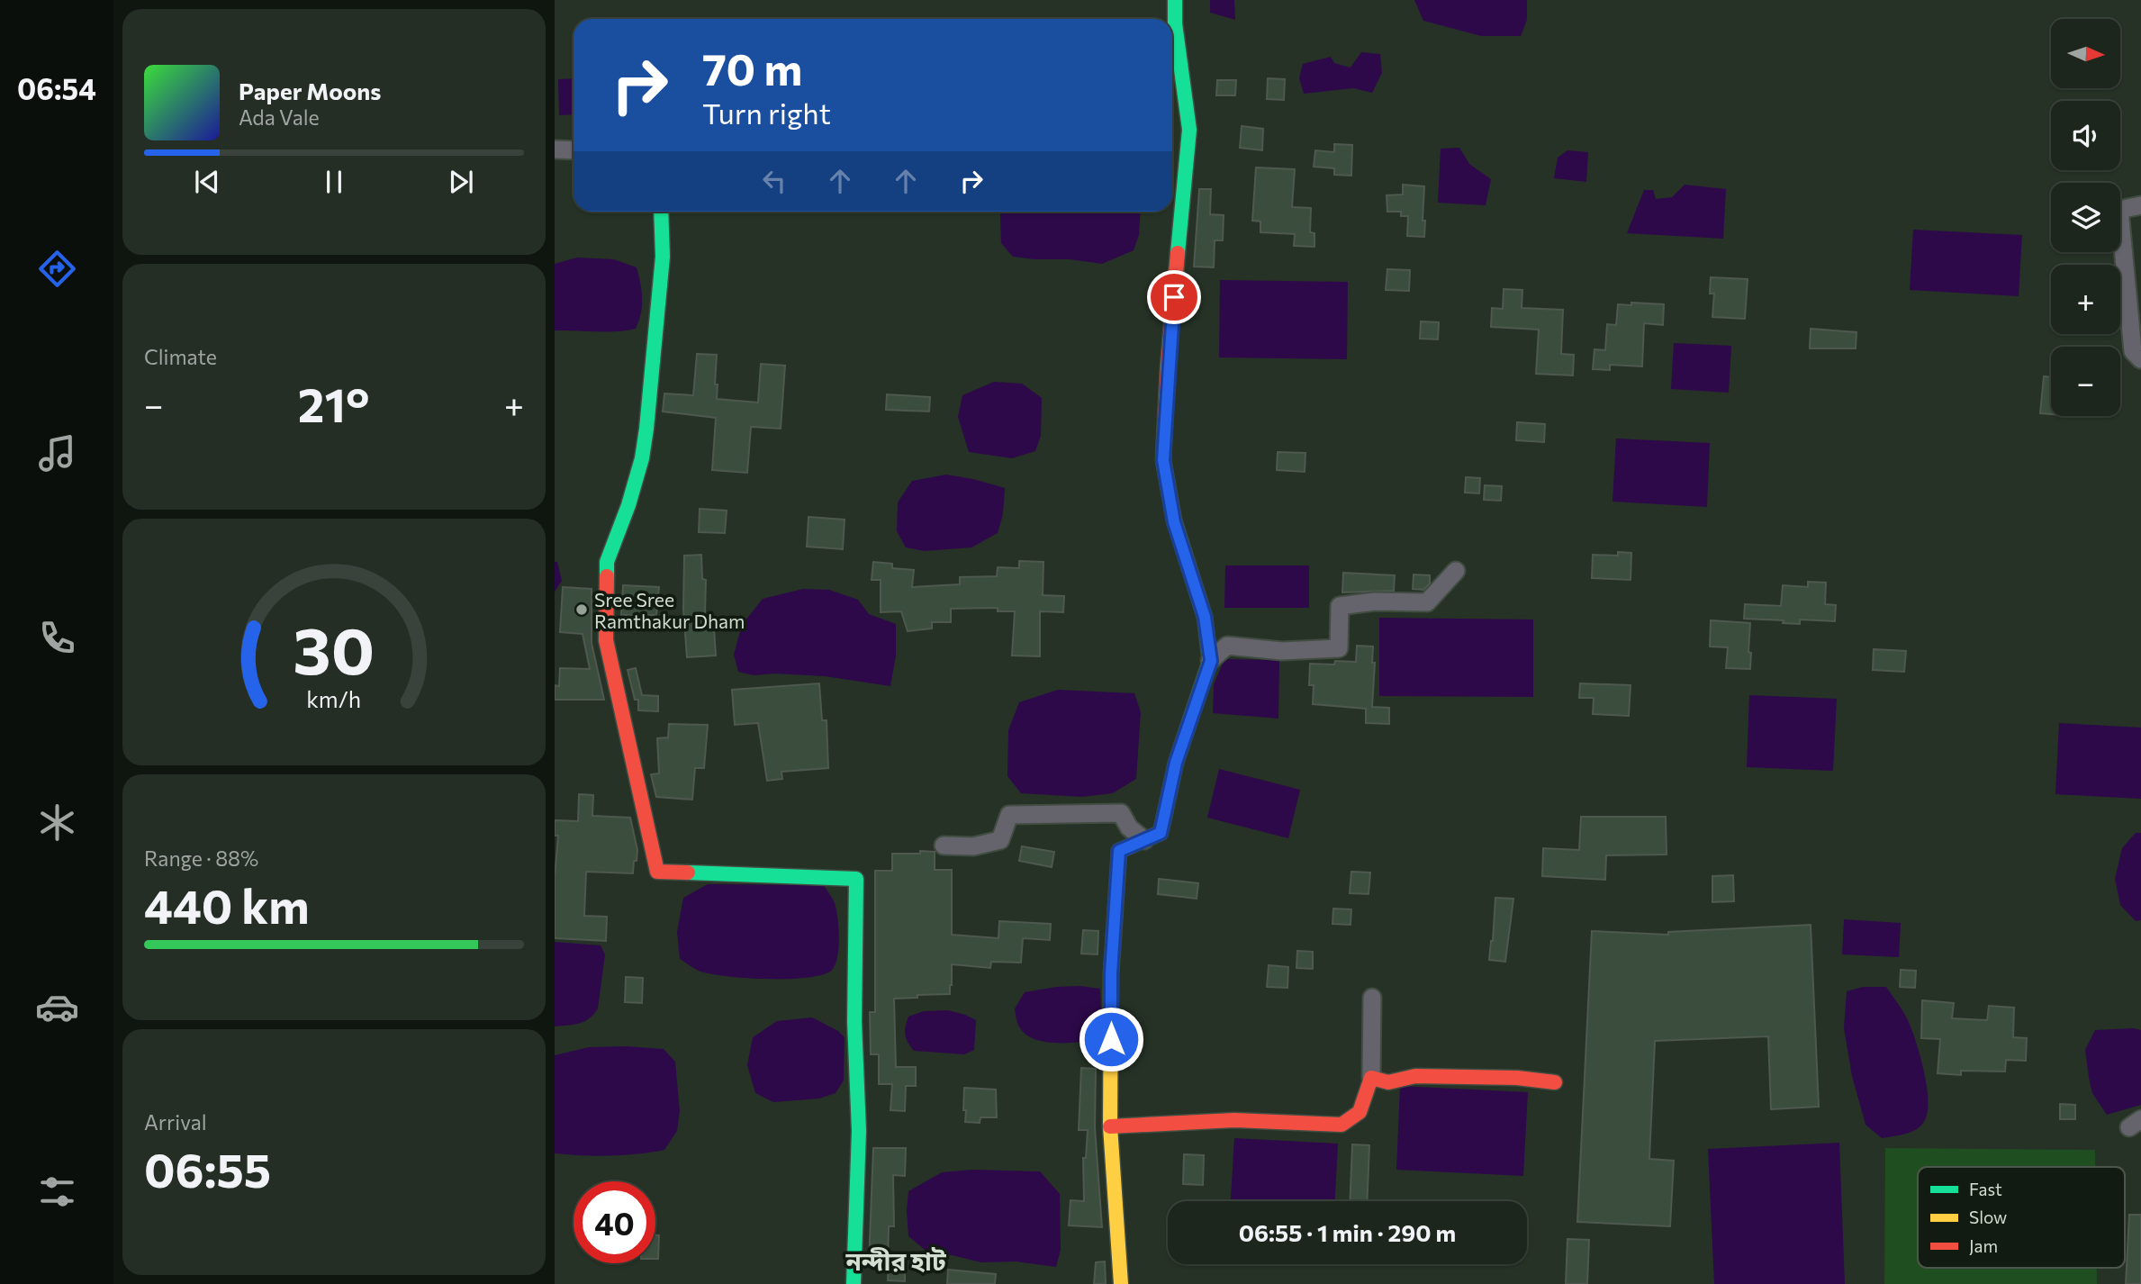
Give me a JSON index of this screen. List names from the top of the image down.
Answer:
{
  "districts": ["নন্দীর হাট"],
  "places": ["Sree Sree Ramthakur Dham"],
  "legend": ["Fast", "Slow", "Jam"],
  "north": "right",
  "page": {
    "tabs": "06:54",
    "map_buttons": ["+", "−"],
    "turn": ["70 m", "Turn right"],
    "song": ["Paper Moons", "Ada Vale"],
    "tile": [
      "Climate",
      ["Range · 88%", "440 km"],
      ["Arrival", "06:55"]
    ],
    "heat": ["−", "21°", "+"],
    "limit": "40",
    "trip": "06:55 · 1 min · 290 m",
    "gauge": ["30", "km/h"]
  }
}
